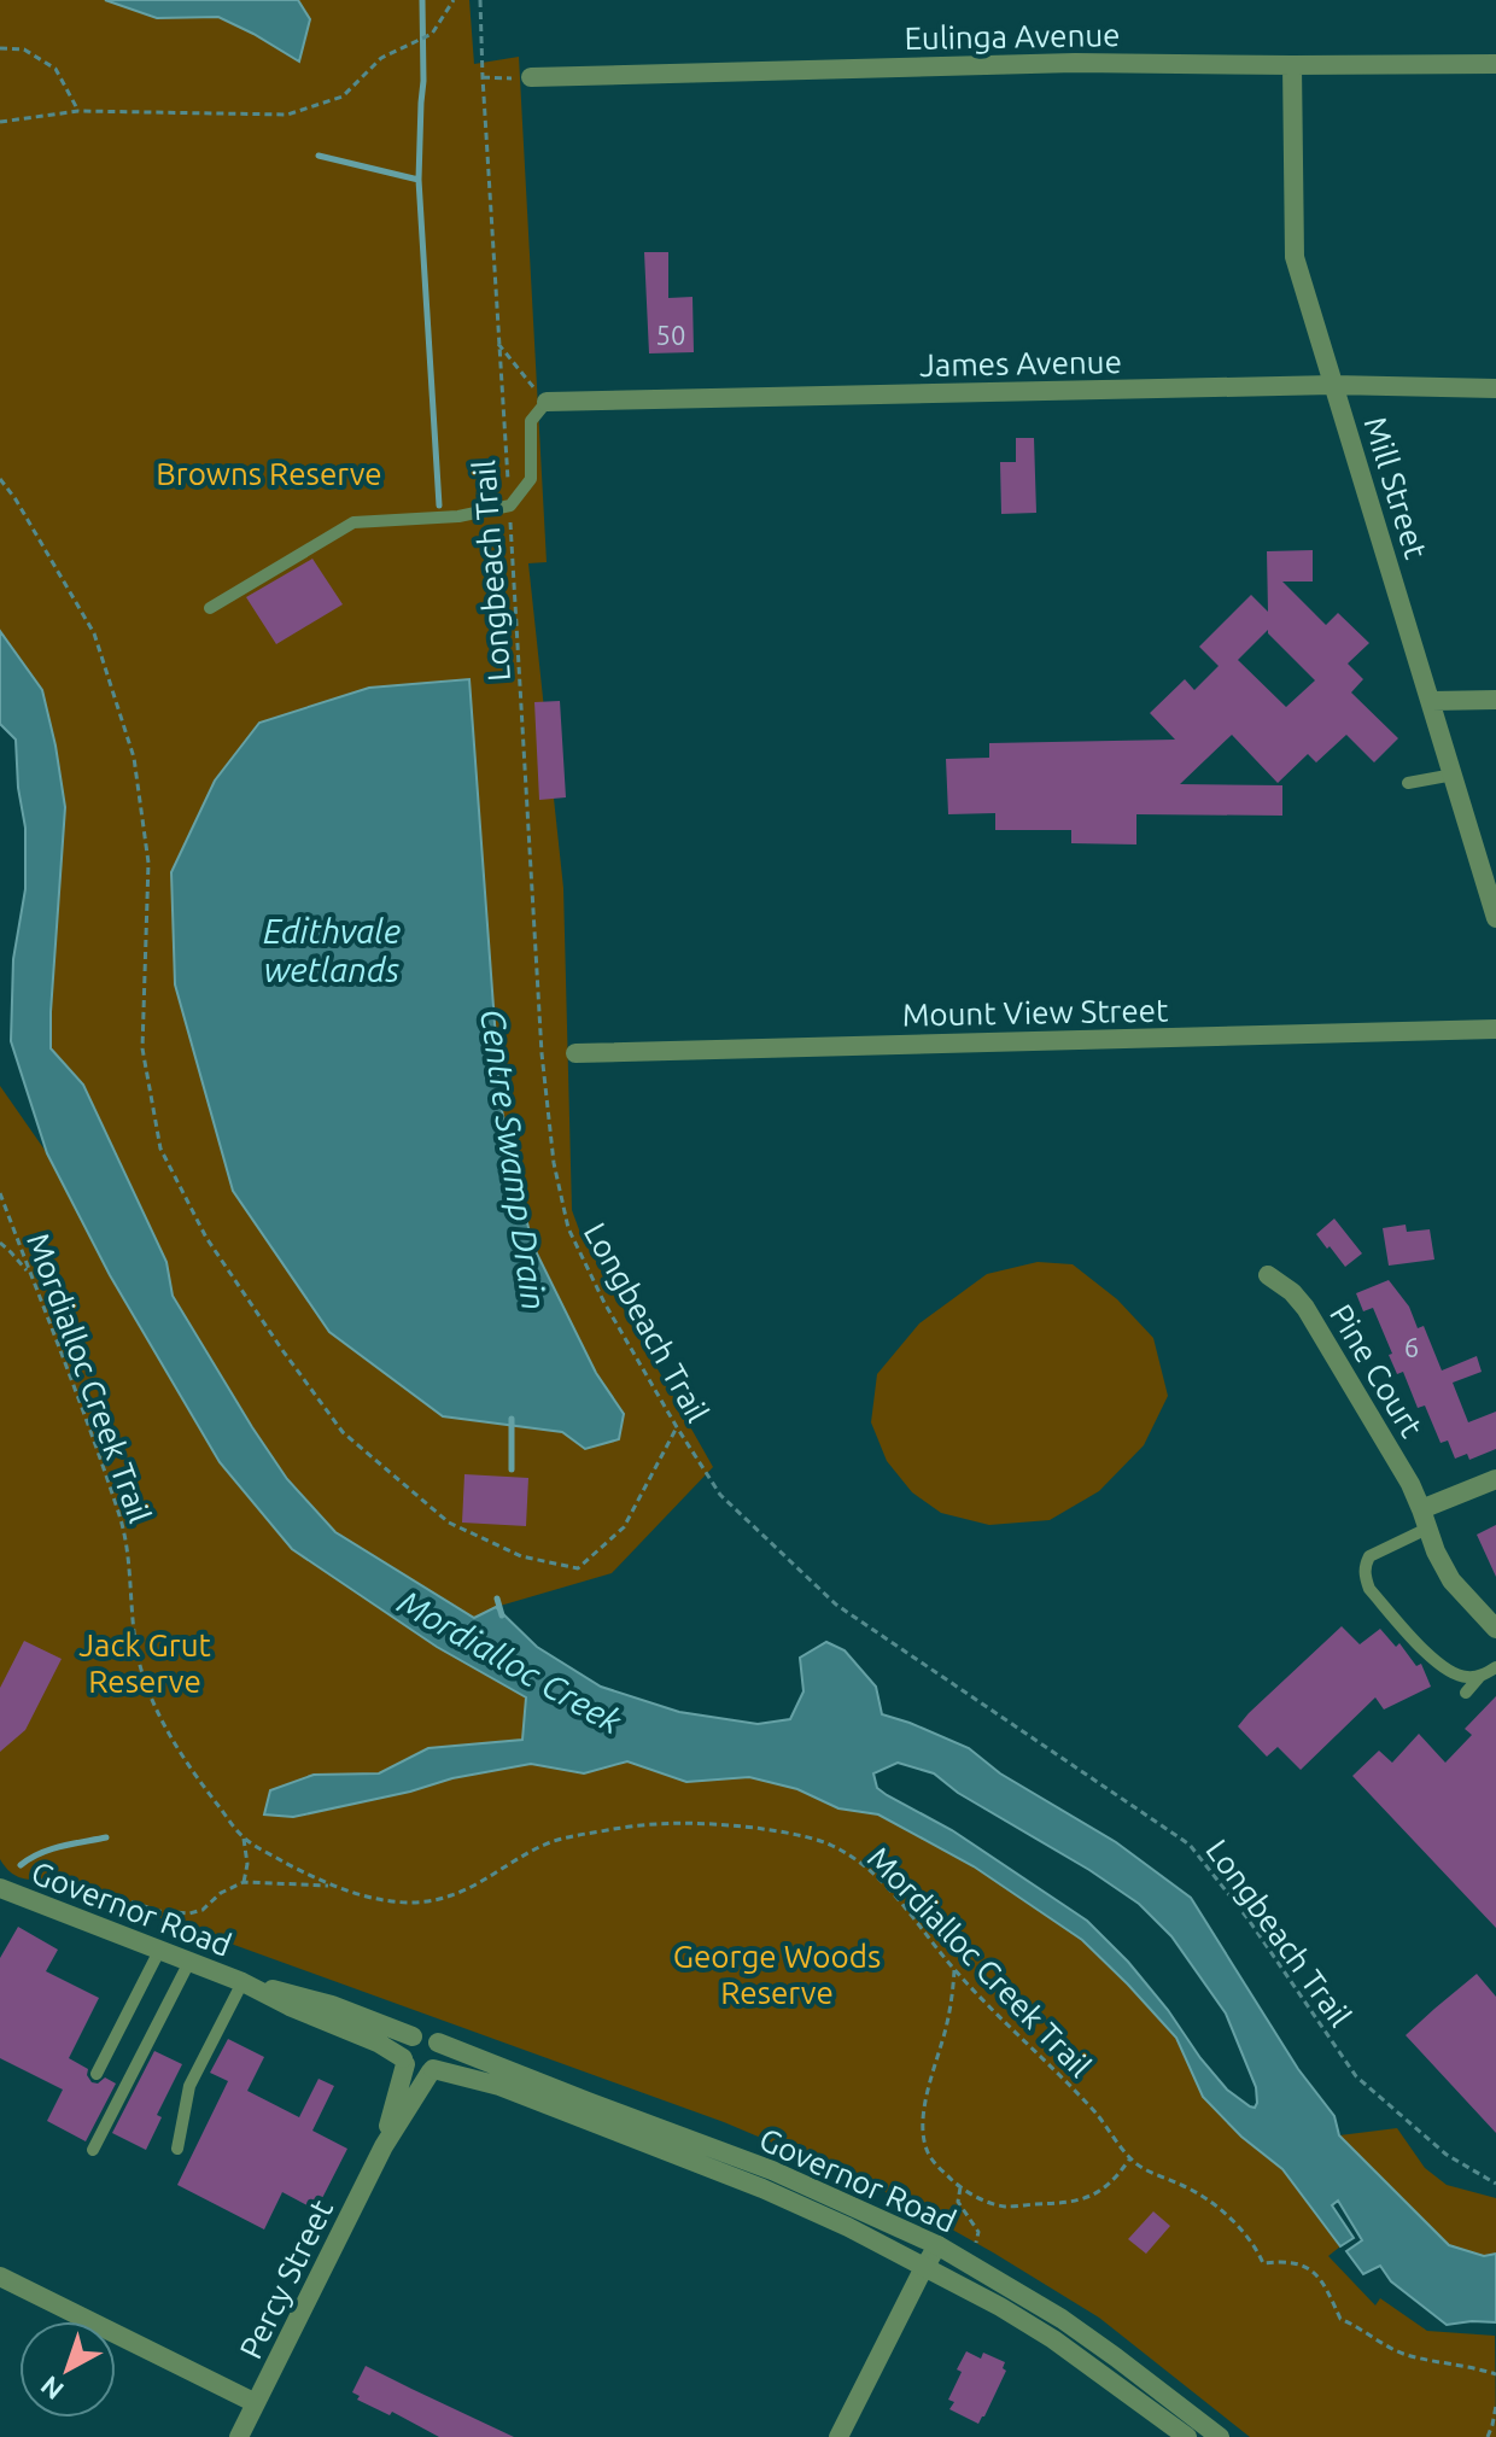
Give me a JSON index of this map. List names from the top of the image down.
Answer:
{
  "streets": {
    "street": [
      "Eulinga Avenue",
      "James Avenue",
      "Mill Street",
      "Mount View Street",
      "Pine Court",
      "Governor Road",
      "Percy Street"
    ],
    "path": ["Longbeach Trail", "Mordialloc Creek Trail"]
  },
  "crossings": [
    ["Eulinga Avenue", "Mill Street"],
    ["James Avenue", "Mill Street"],
    ["Governor Road", "Percy Street"]
  ],
  "water": ["Edithvale wetlands", "Centre Swamp Drain", "Mordialloc Creek"],
  "parks": ["Browns Reserve", "Jack Grut Reserve", "George Woods Reserve"],
  "house_numbers": ["50", "6"],
  "north": "bottom left"
}
